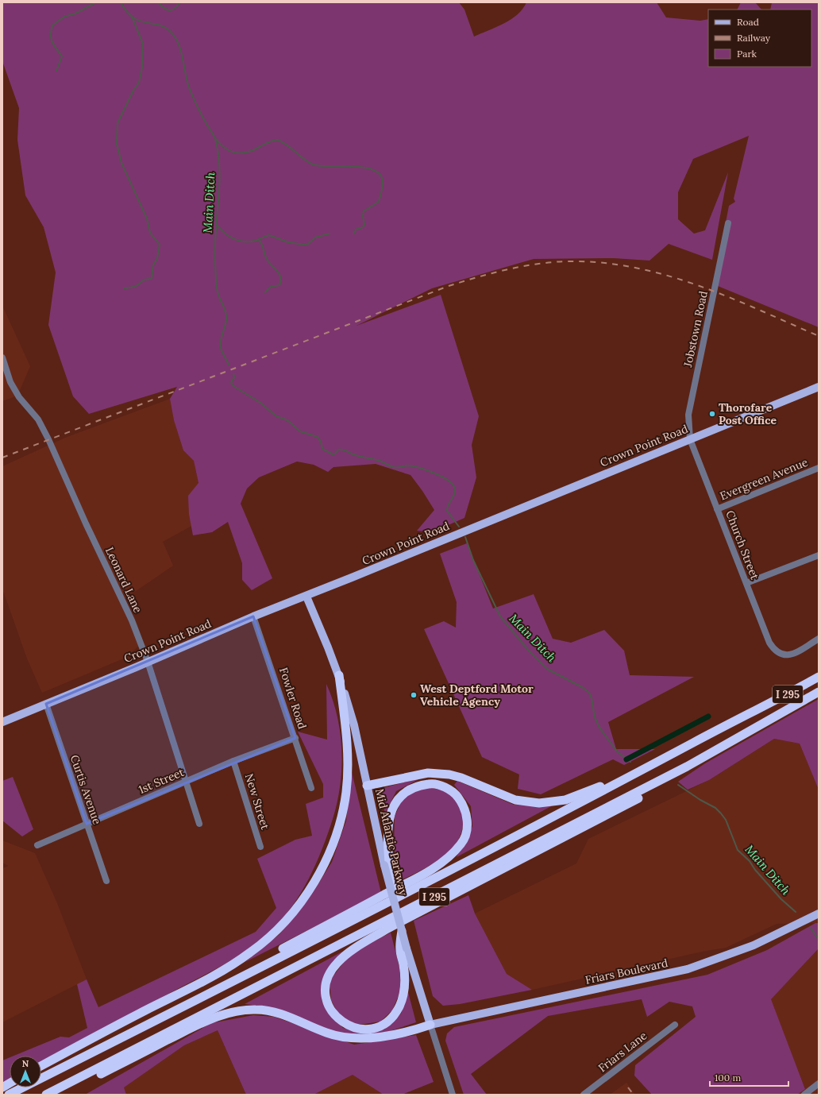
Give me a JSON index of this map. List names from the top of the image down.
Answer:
{
  "streets": {
    "highway": ["I 295"],
    "main road": ["Crown Point Road", "Mid Atlantic Parkway", "Friars Boulevard"],
    "street": [
      "Jobstown Road",
      "Evergreen Avenue",
      "Church Street",
      "Leonard Lane",
      "Fowler Road",
      "1st Street",
      "Curtis Avenue",
      "New Street",
      "Friars Lane"
    ]
  },
  "crossings": [
    ["Jobstown Road", "Crown Point Road"],
    ["Jobstown Road", "Church Street"],
    ["Crown Point Road", "Church Street"],
    ["Crown Point Road", "Leonard Lane"],
    ["Crown Point Road", "Fowler Road"],
    ["Crown Point Road", "Curtis Avenue"],
    ["Crown Point Road", "Mid Atlantic Parkway"],
    ["Evergreen Avenue", "Church Street"],
    ["Leonard Lane", "1st Street"],
    ["Fowler Road", "1st Street"],
    ["1st Street", "Curtis Avenue"],
    ["1st Street", "New Street"]
  ],
  "water": ["Main Ditch"],
  "places": ["Thorofare Post Office", "West Deptford Motor Vehicle Agency"],
  "legend": ["Road", "Railway", "Park"],
  "scale_bar": "100 m",
  "north": "top"
}
